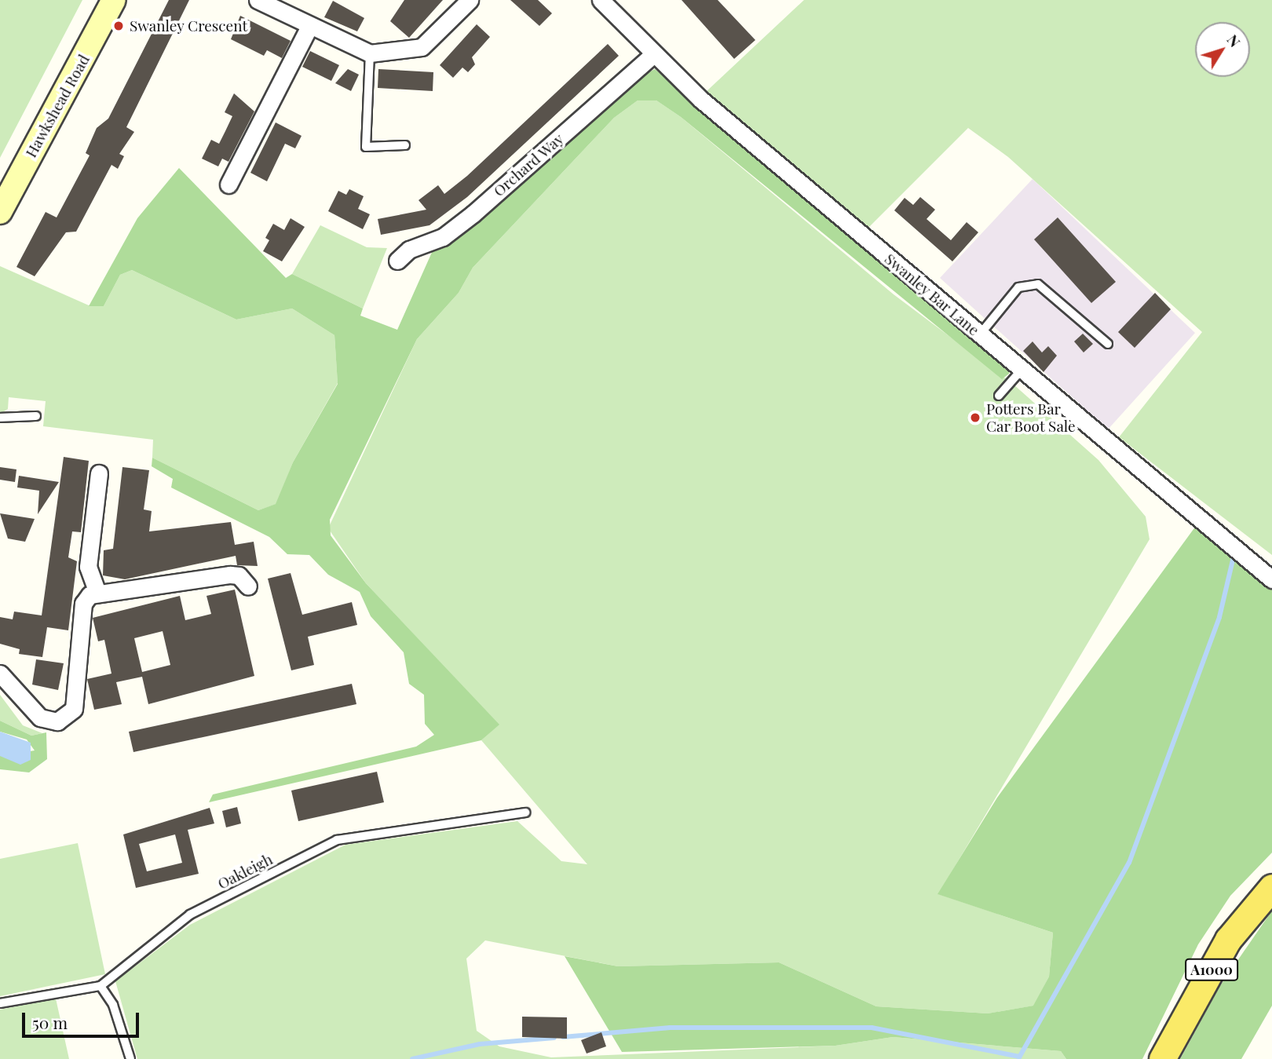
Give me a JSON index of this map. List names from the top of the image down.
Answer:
{
  "streets": {
    "main road": ["A1000"],
    "street": ["Hawkshead Road", "Orchard Way", "Swanley Bar Lane"],
    "lane": ["Oakleigh"]
  },
  "crossings": [
    ["Orchard Way", "Swanley Bar Lane"]
  ],
  "places": ["Swanley Crescent", "Potters Bar Car Boot Sale"],
  "scale_bar": "50 m",
  "north": "top right"
}
